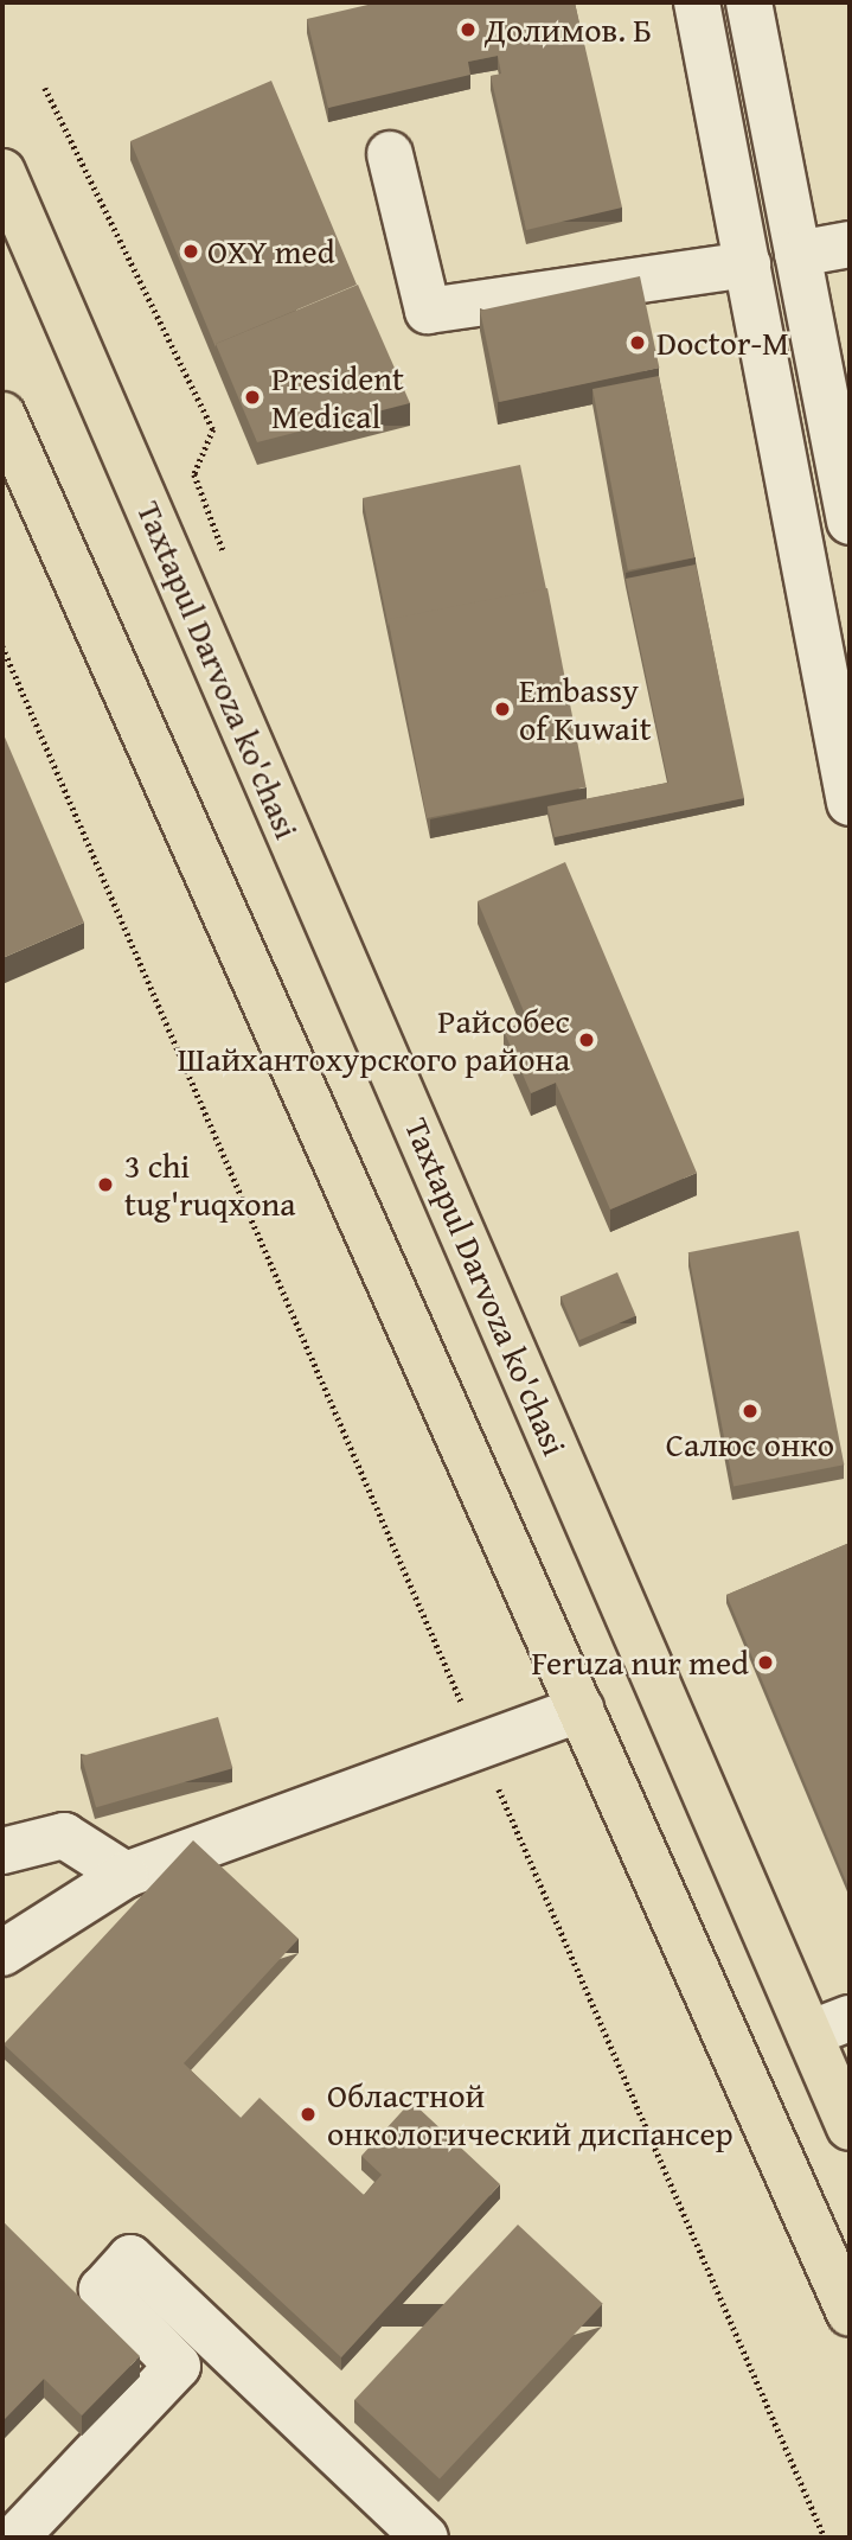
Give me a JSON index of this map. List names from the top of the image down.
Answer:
{
  "streets": {
    "main road": ["Taxtapul Darvoza ko'chasi"]
  },
  "places": [
    "Долимов. Б",
    "OXY med",
    "Doctor-M",
    "President Medical",
    "Embassy of Kuwait",
    "Райсобес Шайхантохурского района",
    "3 chi tug'ruqxona",
    "Салюс онко",
    "Feruza nur med",
    "Областной онкологический диспансер"
  ]
}
